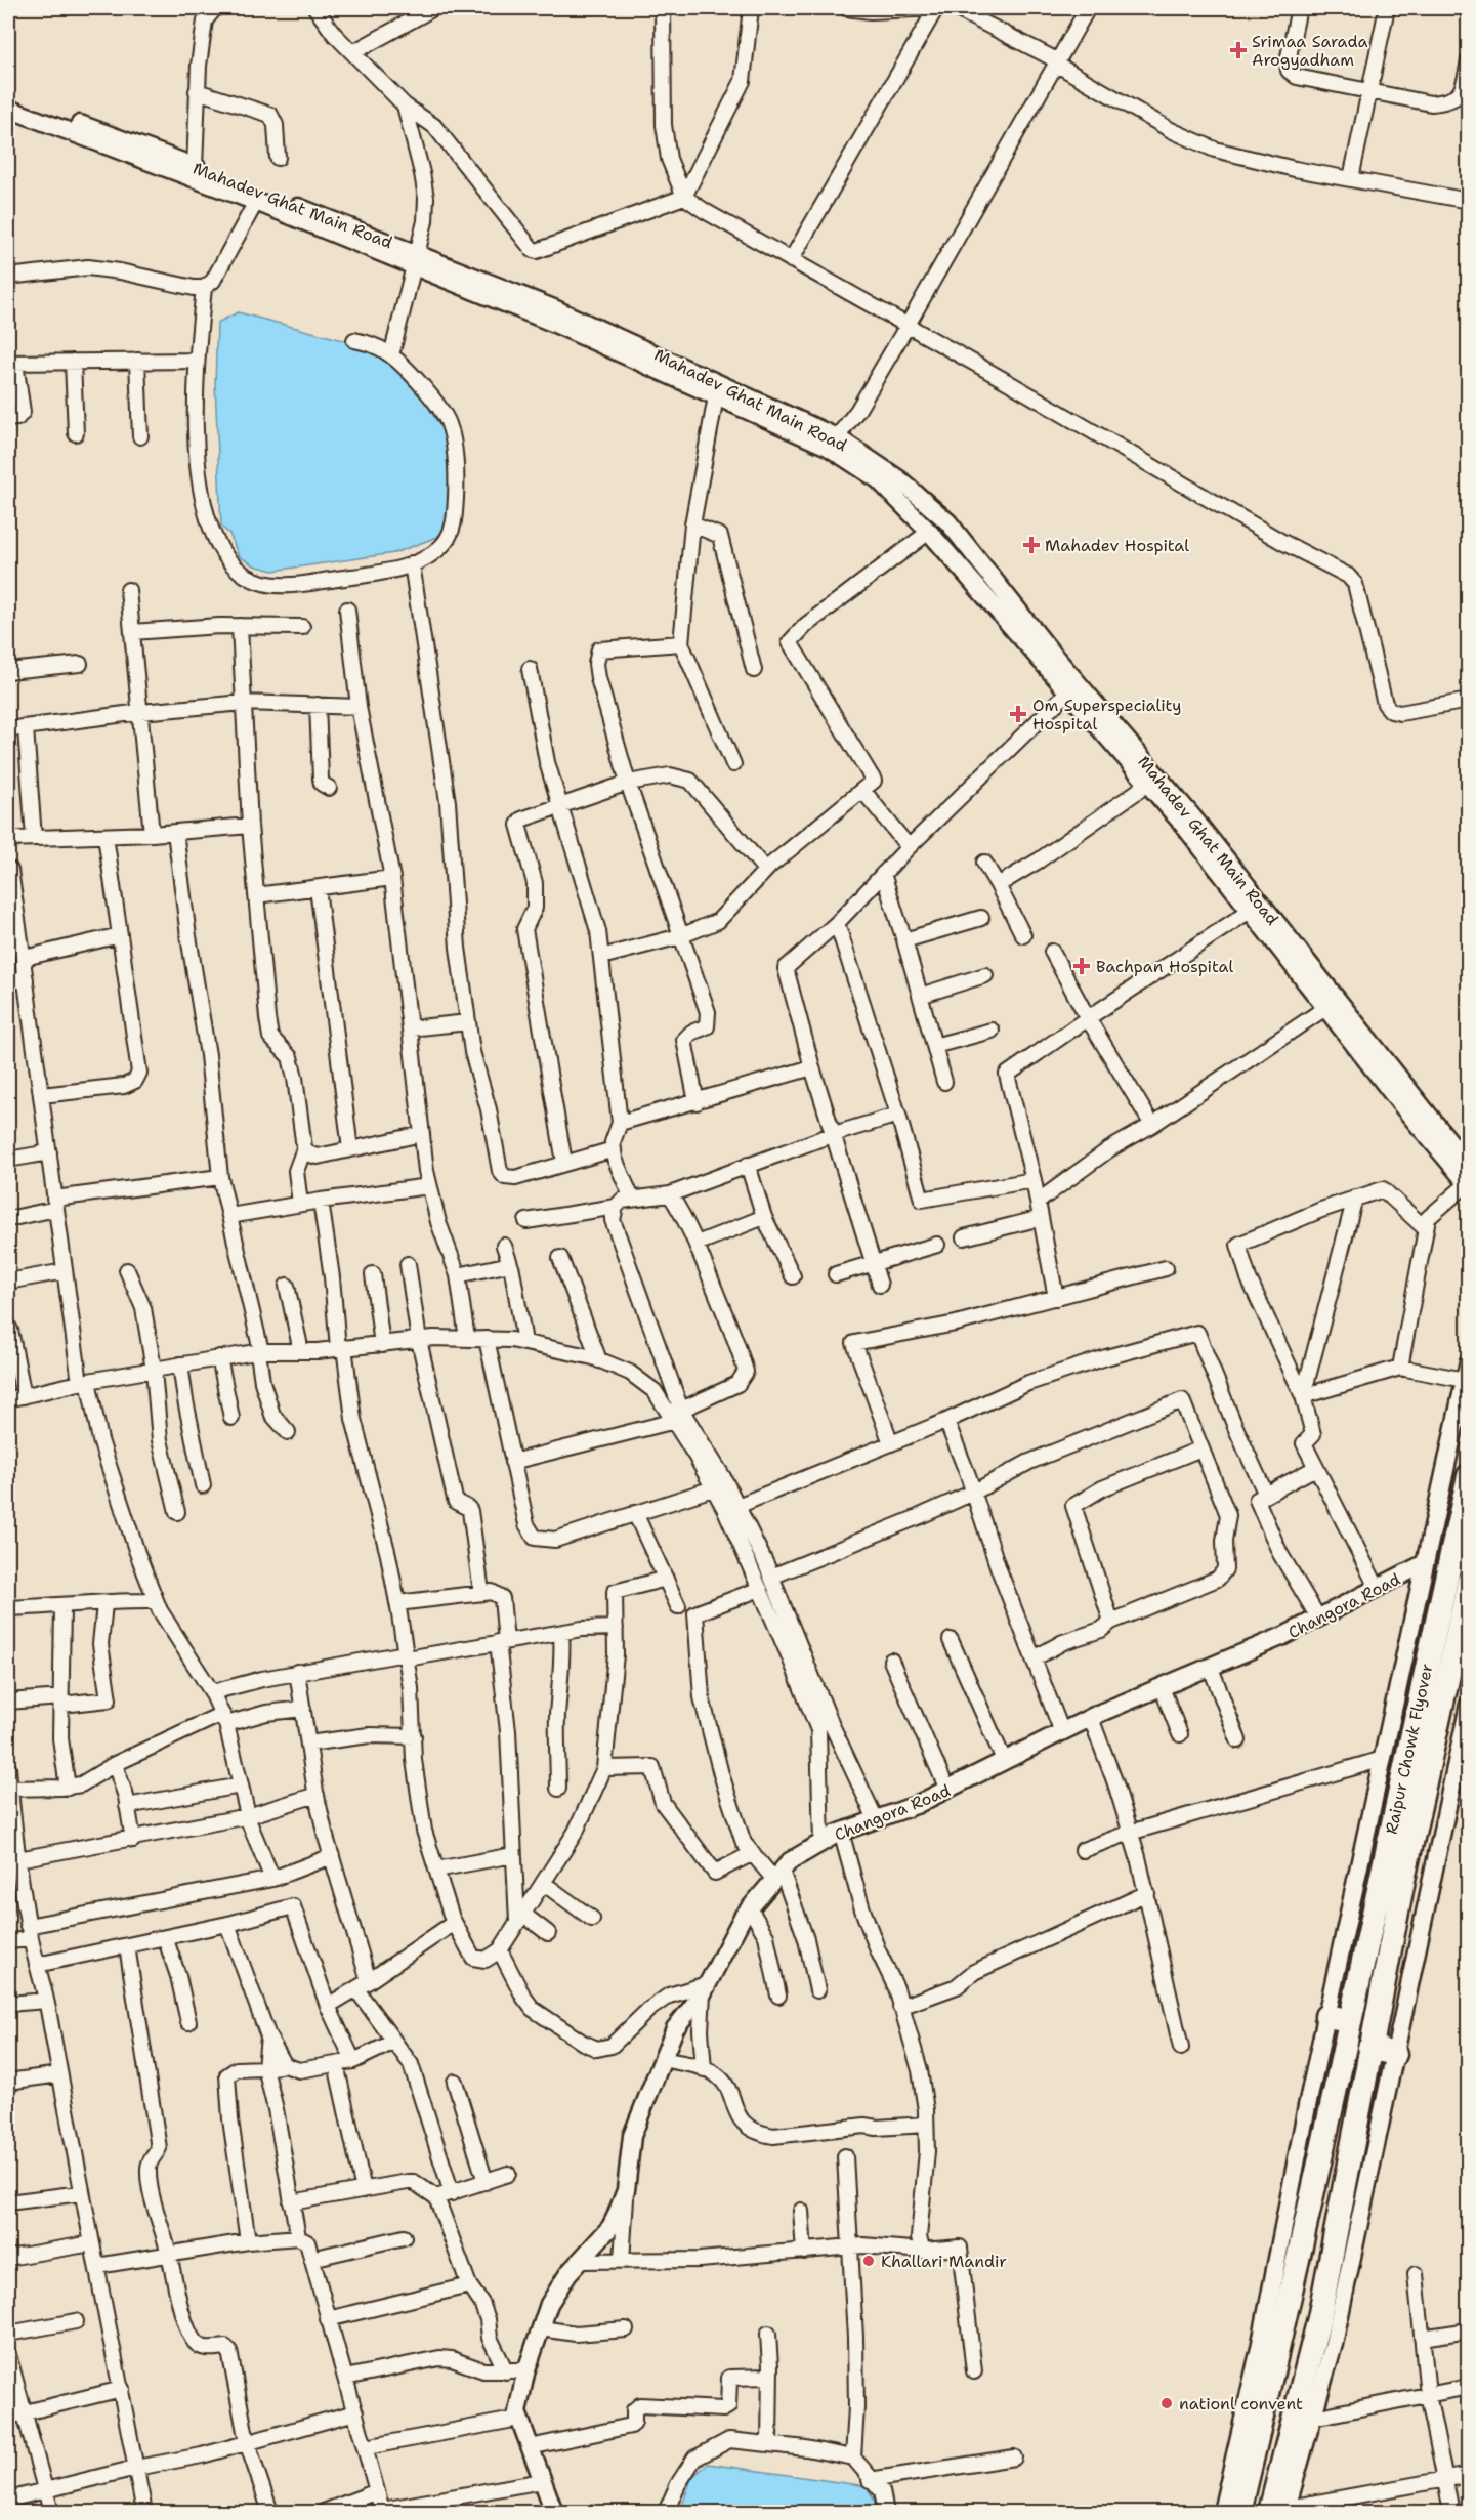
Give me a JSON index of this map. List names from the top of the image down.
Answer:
{
  "streets": {
    "highway": ["Raipur Chowk Flyover"],
    "street": ["Mahadev Ghat Main Road", "Changora Road"]
  },
  "places": {
    "health": [
      "Srimaa Sarada Arogyadham",
      "Mahadev Hospital",
      "Om Superspeciality Hospital",
      "Bachpan Hospital"
    ],
    "other": ["Khallari Mandir", "nationl convent"]
  }
}
